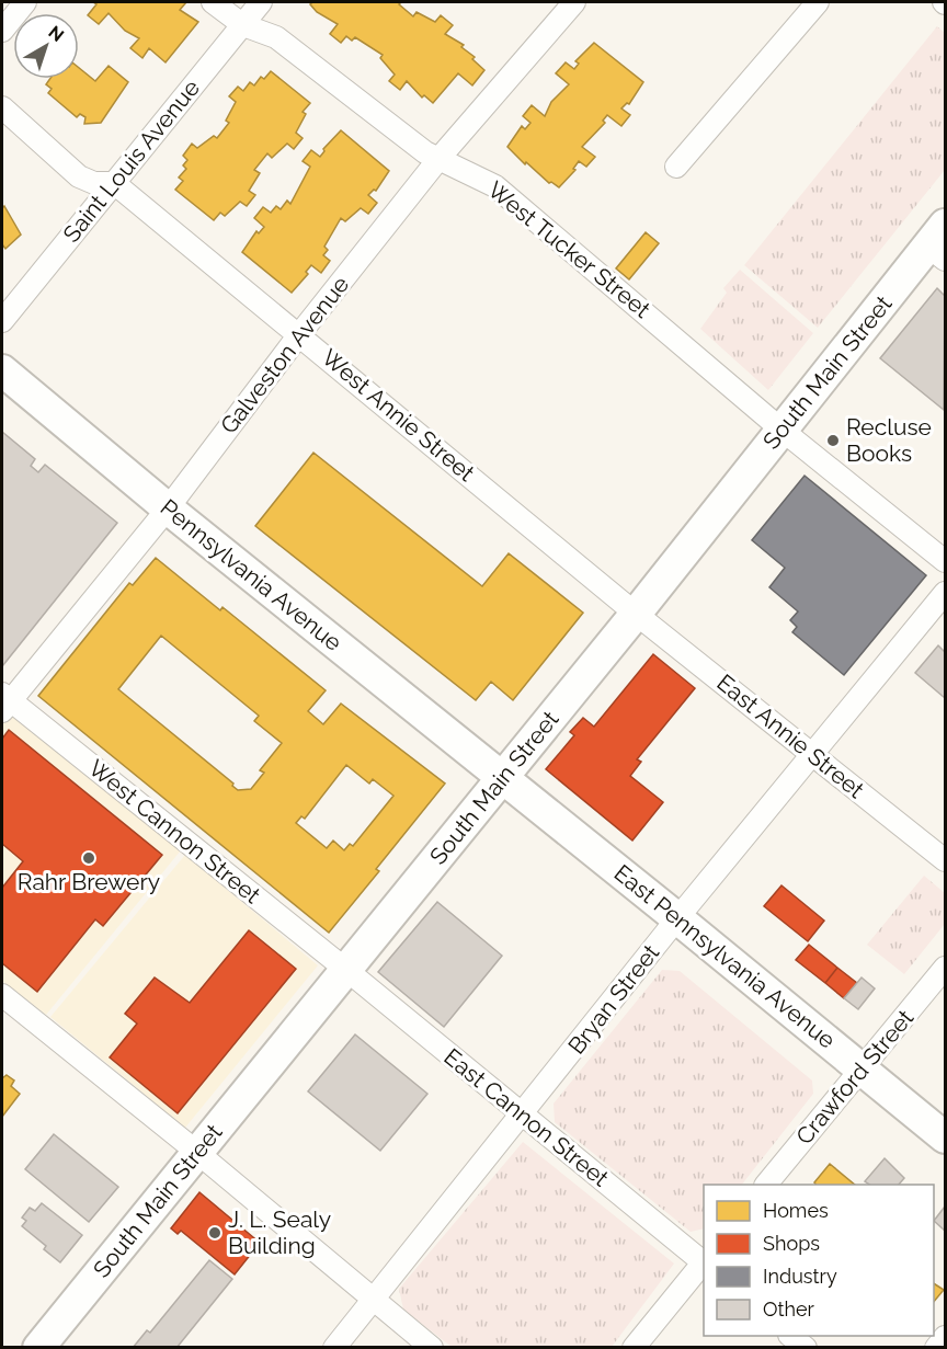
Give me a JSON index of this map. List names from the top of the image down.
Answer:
{
  "streets": {
    "street": [
      "Saint Louis Avenue",
      "West Tucker Street",
      "Galveston Avenue",
      "South Main Street",
      "West Annie Street",
      "Pennsylvania Avenue",
      "East Annie Street",
      "West Cannon Street",
      "East Pennsylvania Avenue",
      "Bryan Street",
      "Crawford Street",
      "East Cannon Street"
    ]
  },
  "crossings": [
    ["Saint Louis Avenue", "West Tucker Street"],
    ["Saint Louis Avenue", "West Annie Street"],
    ["West Tucker Street", "Galveston Avenue"],
    ["West Tucker Street", "South Main Street"],
    ["Galveston Avenue", "West Annie Street"],
    ["Galveston Avenue", "Pennsylvania Avenue"],
    ["Galveston Avenue", "West Cannon Street"],
    ["South Main Street", "West Annie Street"],
    ["South Main Street", "Pennsylvania Avenue"],
    ["South Main Street", "East Annie Street"],
    ["South Main Street", "West Cannon Street"],
    ["South Main Street", "East Pennsylvania Avenue"],
    ["South Main Street", "East Cannon Street"],
    ["West Annie Street", "East Annie Street"],
    ["Pennsylvania Avenue", "East Pennsylvania Avenue"],
    ["East Annie Street", "Bryan Street"],
    ["West Cannon Street", "East Cannon Street"],
    ["East Pennsylvania Avenue", "Bryan Street"],
    ["East Pennsylvania Avenue", "Crawford Street"],
    ["Bryan Street", "East Cannon Street"]
  ],
  "places": ["Recluse Books", "Rahr Brewery", "J. L. Sealy Building"],
  "legend": [
    "Homes",
    "Shops",
    "Industry",
    "Other"
  ],
  "north": "top right"
}
